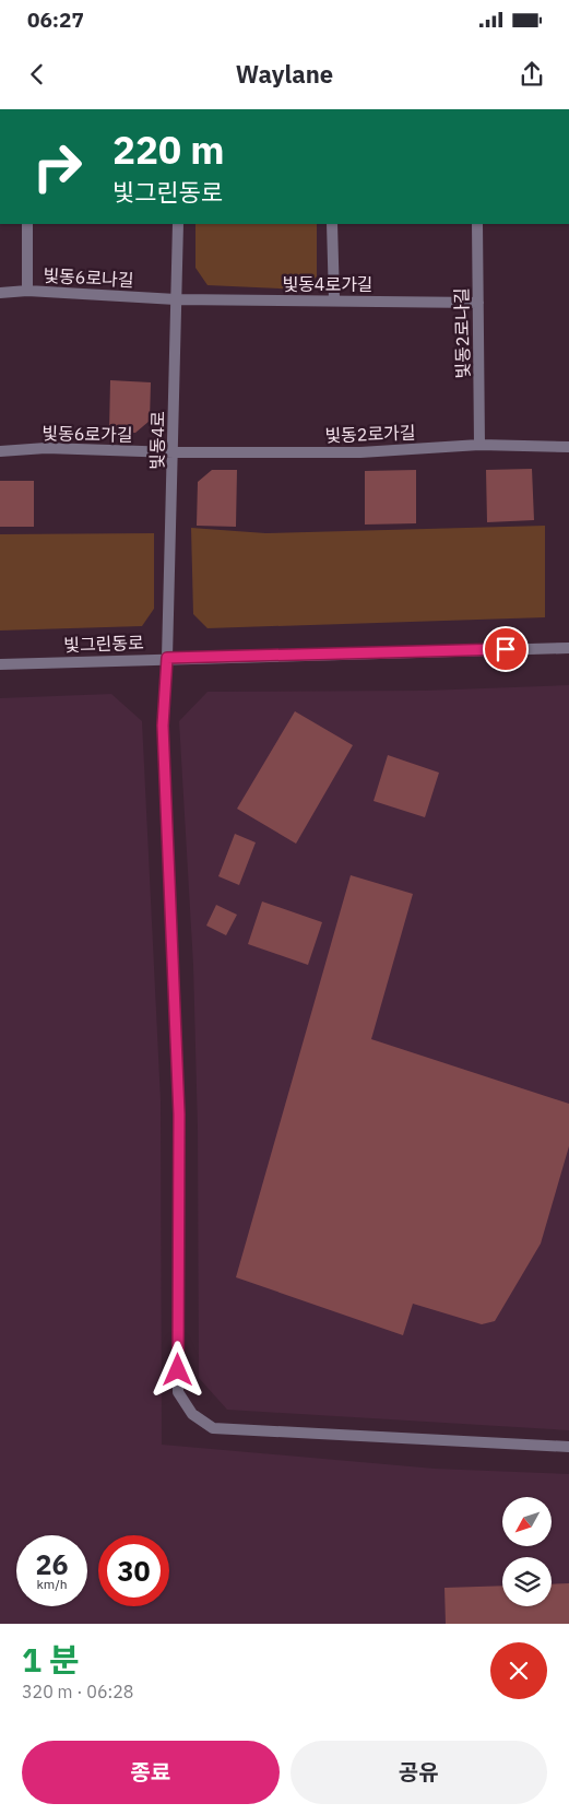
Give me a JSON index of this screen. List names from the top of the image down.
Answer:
{
  "streets": {
    "street": [
      "빛동6로나길",
      "빛동4로가길",
      "빛동2로나길",
      "빛동6로가길",
      "빛동2로가길",
      "빛동4로",
      "빛그린동로"
    ]
  },
  "crossings": [
    ["빛동6로나길", "빛동4로가길"],
    ["빛동6로나길", "빛동4로"],
    ["빛동4로가길", "빛동2로나길"],
    ["빛동4로가길", "빛동4로"],
    ["빛동2로나길", "빛동2로가길"],
    ["빛동6로가길", "빛동2로가길"],
    ["빛동6로가길", "빛동4로"],
    ["빛동2로가길", "빛동4로"],
    ["빛동4로", "빛그린동로"]
  ],
  "north": "bottom left",
  "page": {
    "status": "06:27",
    "header": "Waylane",
    "turn": ["220 m", "빛그린동로"],
    "speed": "26 km/h",
    "limit": "30",
    "heading": ["1 분", "320 m · 06:28"],
    "buttons": ["종료", "공유"]
  }
}
